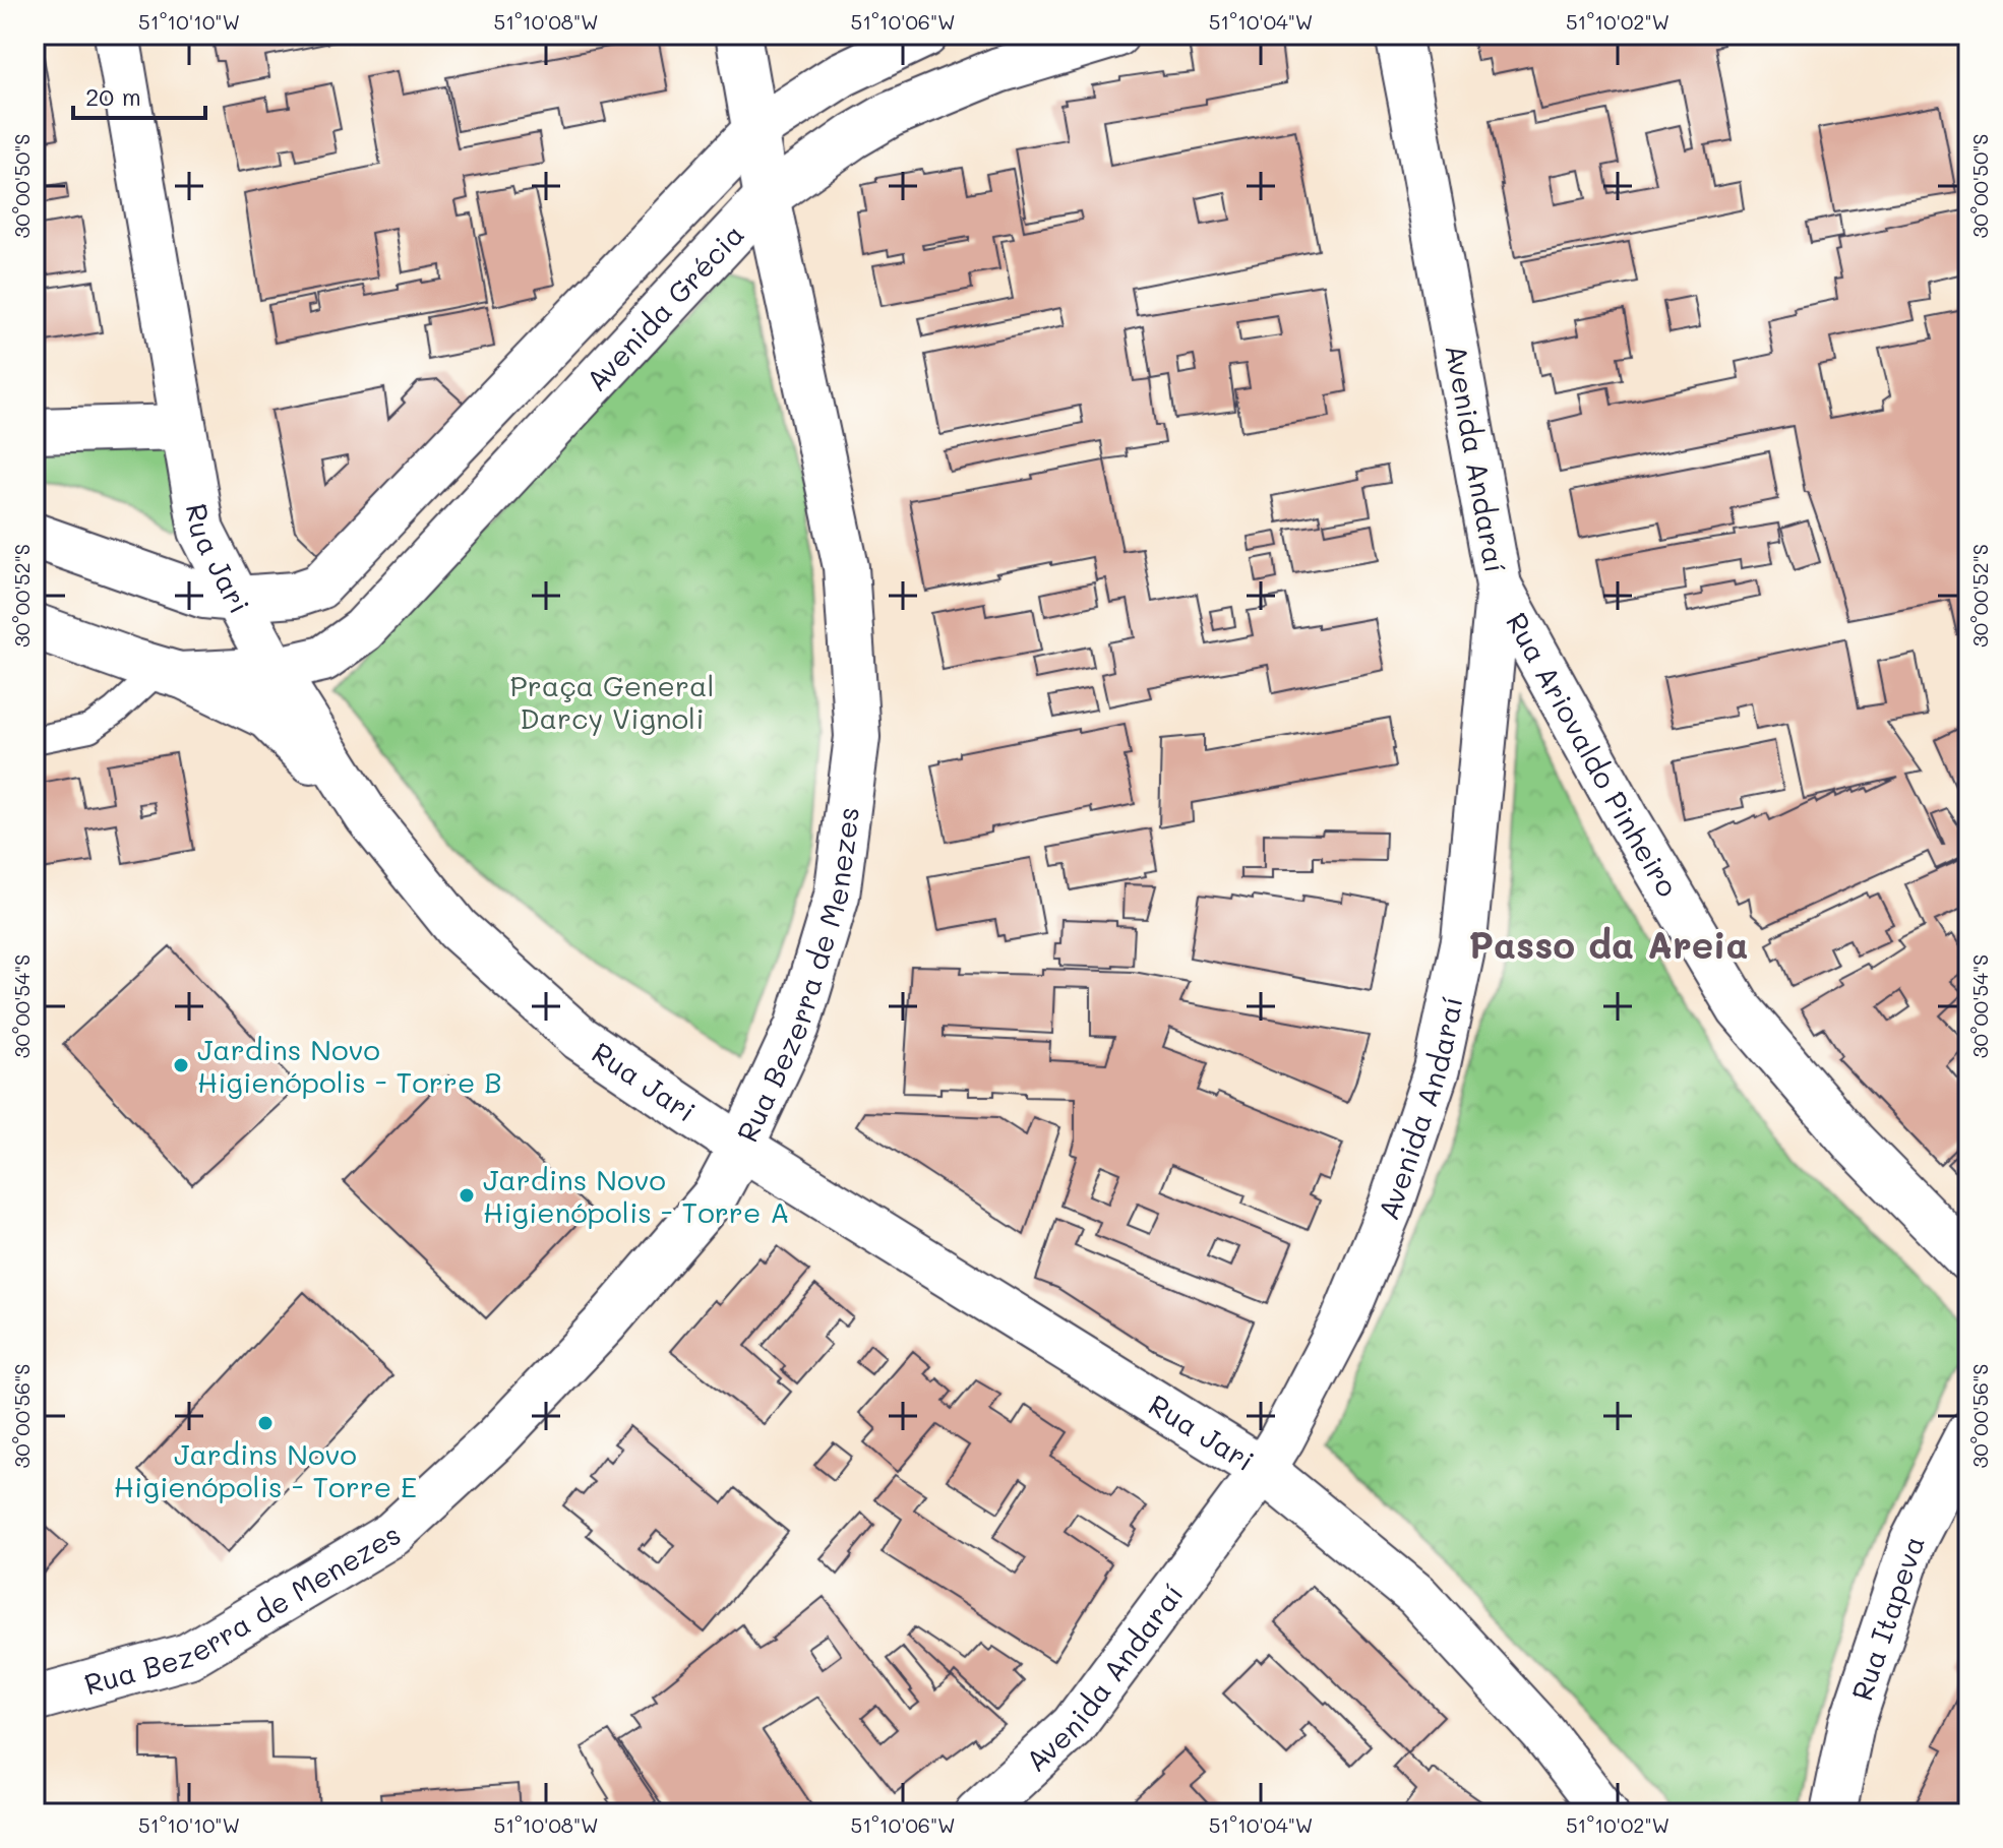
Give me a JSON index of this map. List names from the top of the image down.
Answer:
{
  "streets": {
    "street": [
      "Avenida Grécia",
      "Avenida Andaraí",
      "Rua Jari",
      "Rua Ariovaldo Pinheiro",
      "Rua Bezerra de Menezes",
      "Rua Itapeva"
    ]
  },
  "crossings": [
    ["Avenida Grécia", "Rua Jari"],
    ["Avenida Grécia", "Rua Bezerra de Menezes"],
    ["Avenida Andaraí", "Rua Jari"],
    ["Avenida Andaraí", "Rua Ariovaldo Pinheiro"],
    ["Rua Jari", "Rua Bezerra de Menezes"]
  ],
  "districts": ["Passo da Areia"],
  "parks": ["Praça General Darcy Vignoli"],
  "places": ["Jardins Novo Higienópolis - Torre B", "Jardins Novo Higienópolis - Torre A", "Jardins Novo Higienópolis - Torre E"],
  "scale_bar": "20 m",
  "coordinates": [
    "51°10'10\"W",
    "51°10'08\"W",
    "51°10'06\"W",
    "51°10'04\"W",
    "51°10'02\"W",
    "30°00'50\"S",
    "30°00'52\"S",
    "30°00'54\"S",
    "30°00'56\"S"
  ]
}
